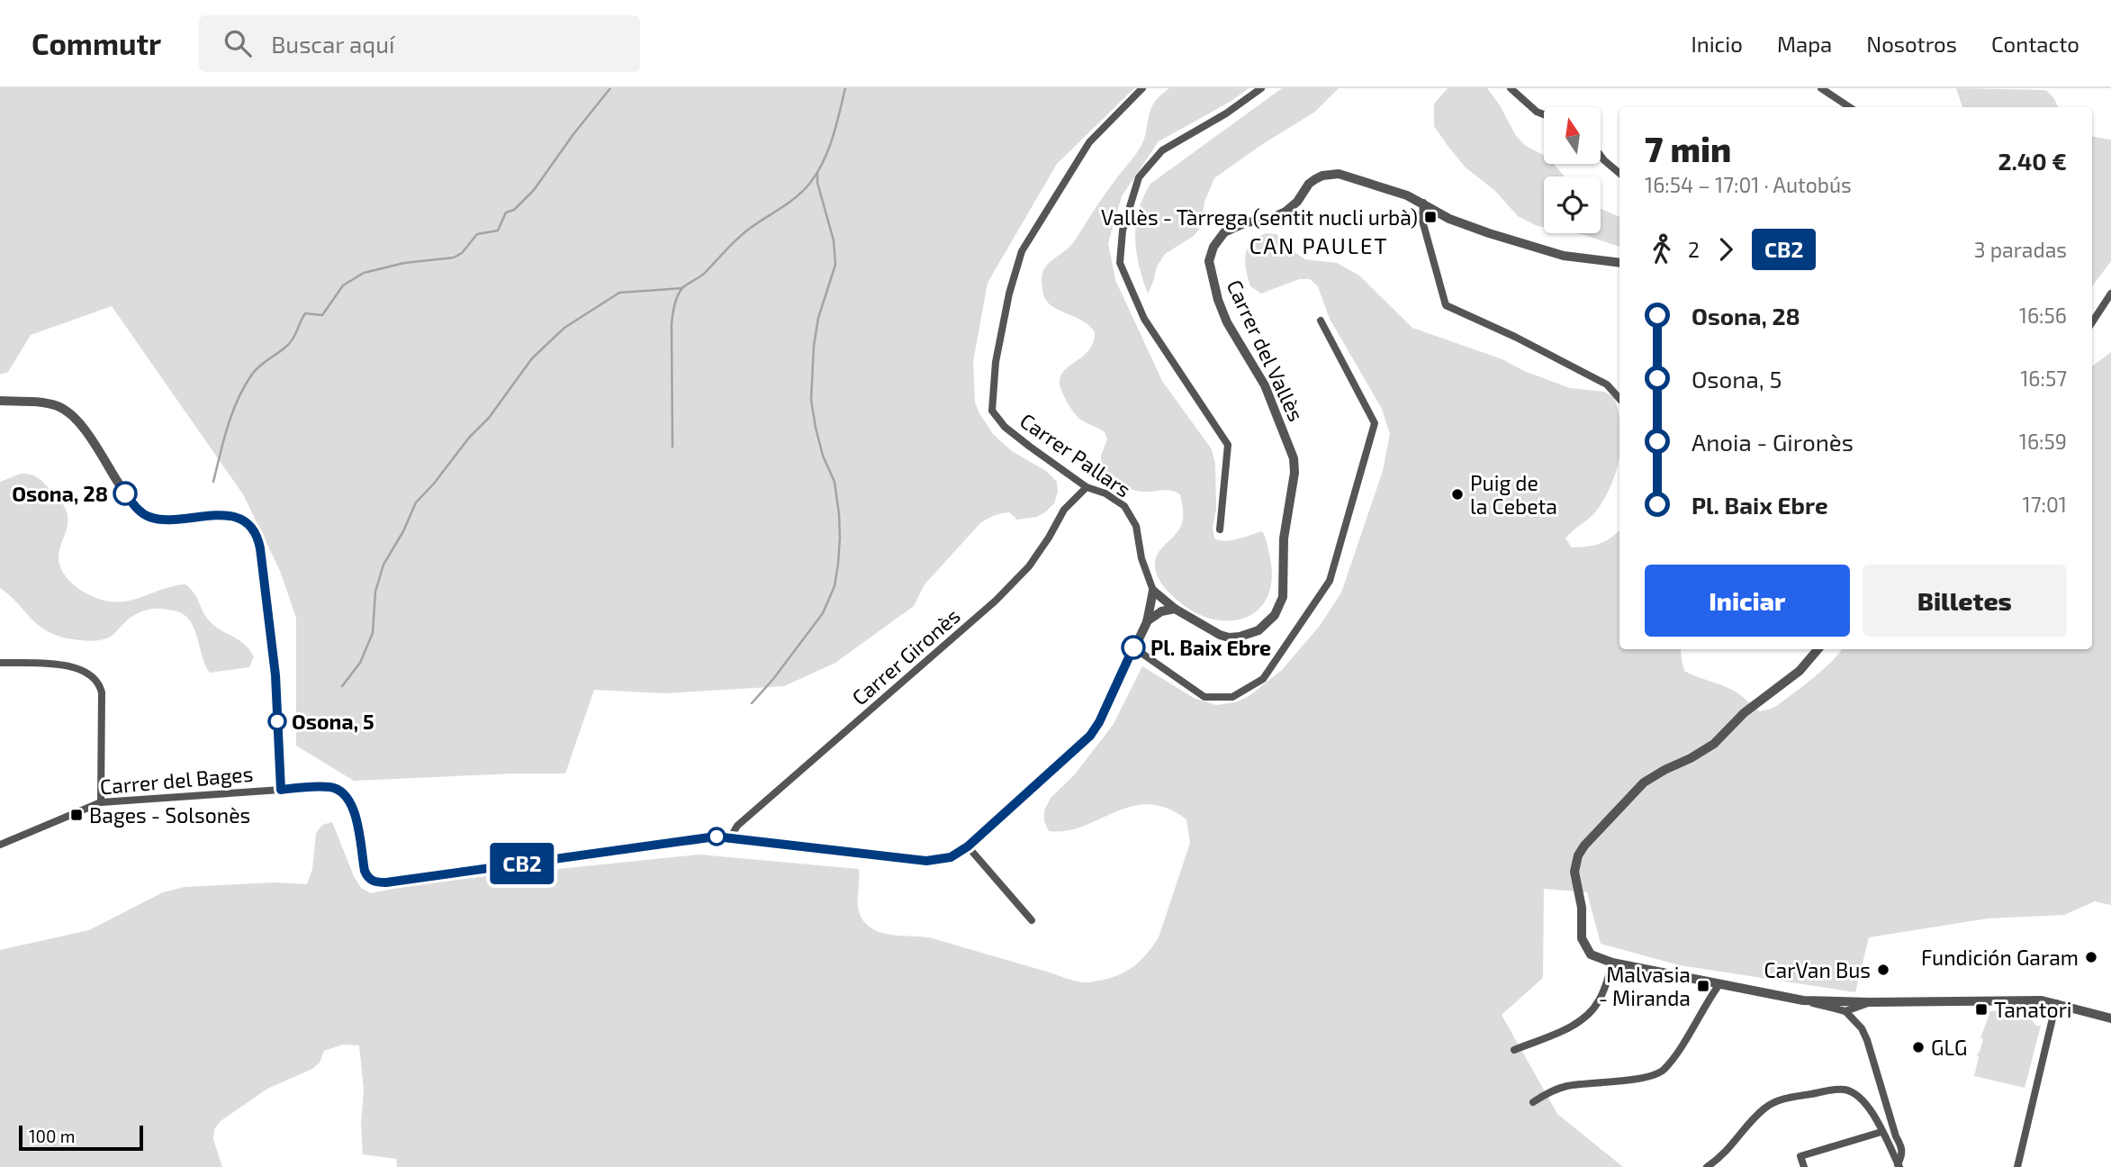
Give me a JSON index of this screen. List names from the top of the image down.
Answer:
{
  "streets": {
    "street": [
      "Carrer del Vallès",
      "Carrer Pallars",
      "Carrer Gironès",
      "Carrer del Bages"
    ]
  },
  "crossings": [
    ["Carrer del Vallès", "Carrer Pallars"],
    ["Carrer Pallars", "Carrer Gironès"],
    ["Carrer Gironès", "Carrer del Bages"]
  ],
  "districts": ["CAN PAULET"],
  "places": {
    "transit": [
      "Vallès - Tàrrega (sentit nucli urbà)",
      "Bages - Solsonès",
      "Malvasia - Miranda",
      "Tanatori"
    ],
    "other": [
      "Osona, 28",
      "Puig de la Cebeta",
      "Pl. Baix Ebre",
      "Osona, 5",
      "Fundición Garam",
      "CarVan Bus",
      "GLG"
    ]
  },
  "lines": ["bus line CB2"],
  "scale_bar": "100 m",
  "north": "top",
  "page": {
    "header": "Commutr",
    "search": "Buscar aquí",
    "nav": [
      "Inicio",
      "Mapa",
      "Nosotros",
      "Contacto"
    ],
    "on_map": "CB2",
    "heading": ["7 min", "16:54 – 17:01 · Autobús", "2.40 €"],
    "legs": ["2", "CB2", "3 paradas"],
    "list": [
      {
        "name": "Osona, 28",
        "value": "16:56"
      },
      {
        "name": "Osona, 5",
        "value": "16:57"
      },
      {
        "name": "Anoia - Gironès",
        "value": "16:59"
      },
      {
        "name": "Pl. Baix Ebre",
        "value": "17:01"
      }
    ],
    "buttons": ["Iniciar", "Billetes"],
    "scale": "100 m"
  }
}
